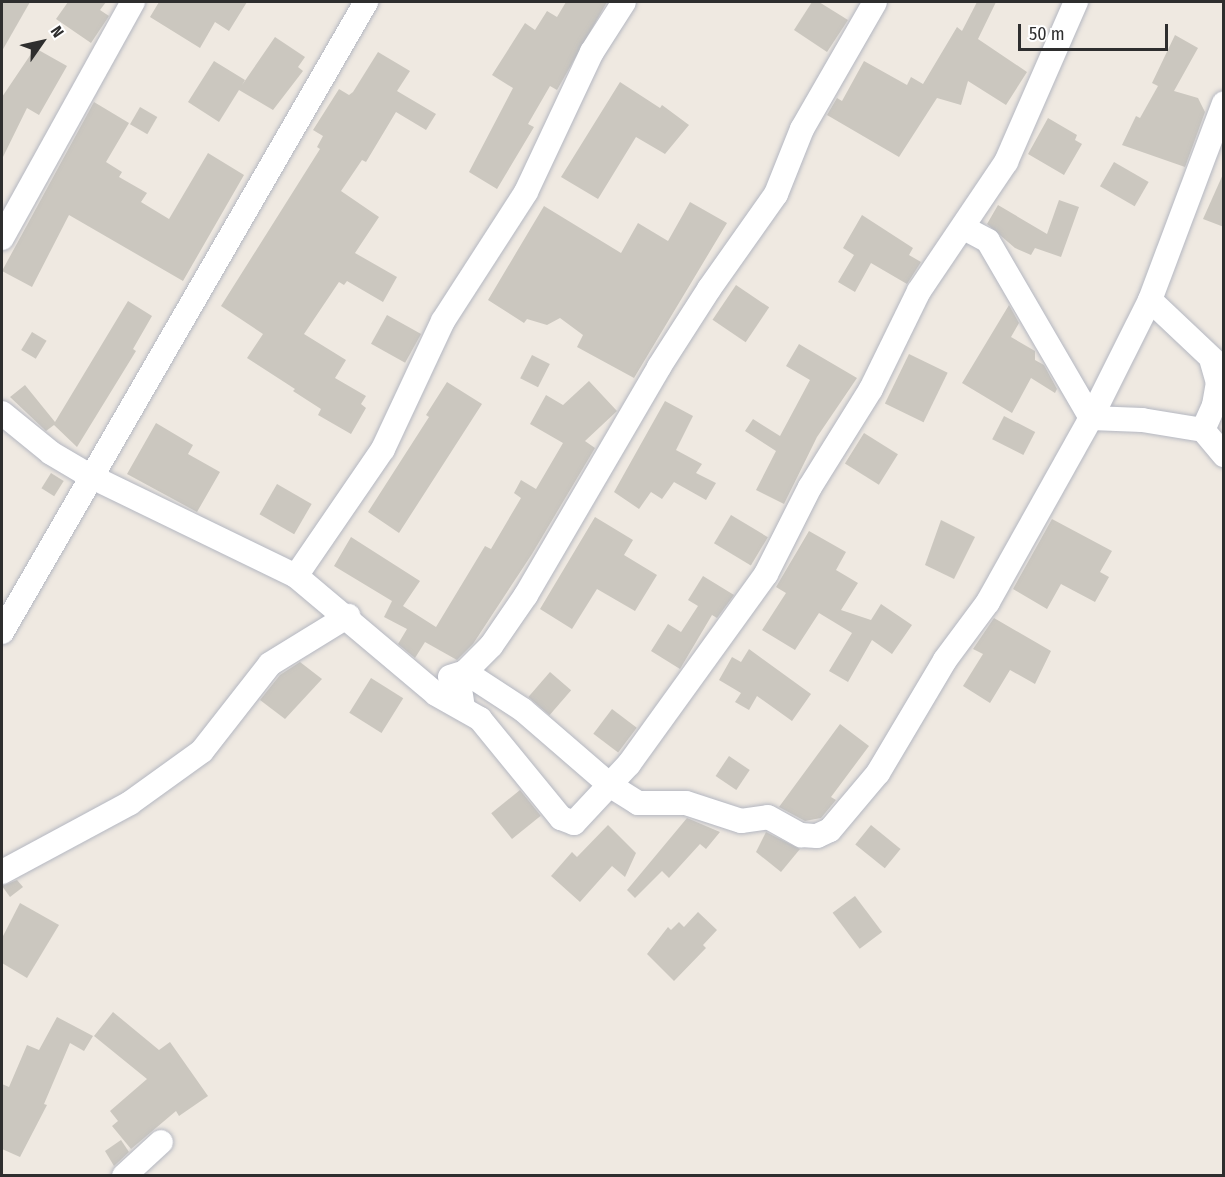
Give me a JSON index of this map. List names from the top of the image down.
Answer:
{
  "scale_bar": "50 m",
  "north": "top right"
}
